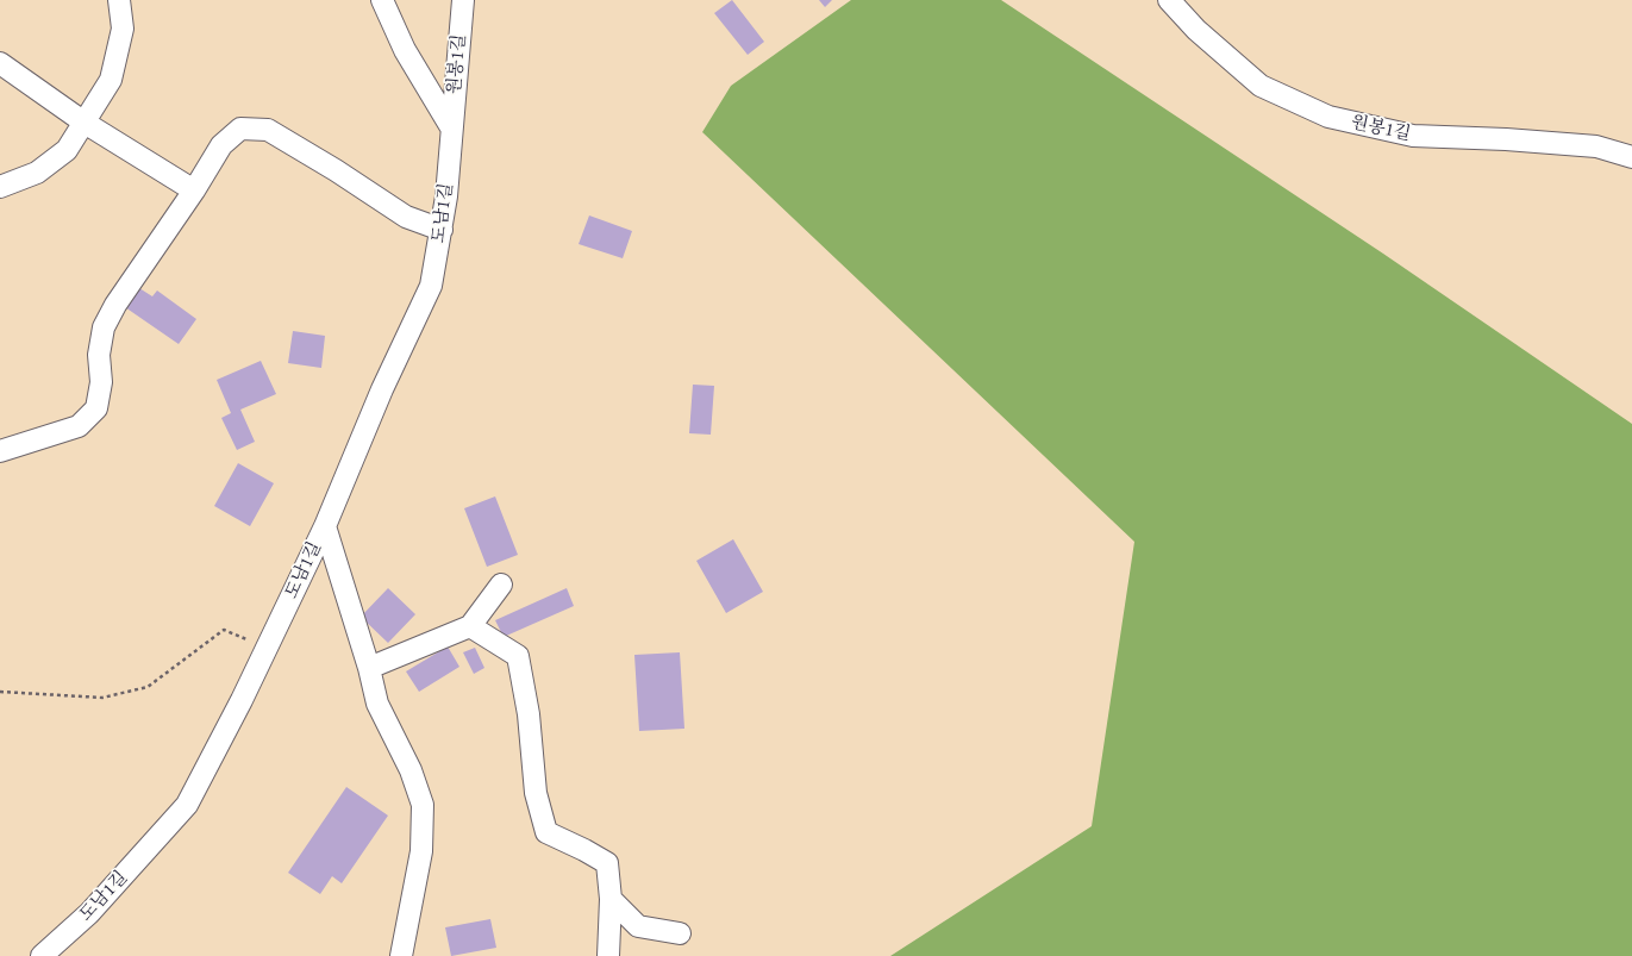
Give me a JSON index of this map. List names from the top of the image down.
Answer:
{
  "streets": {
    "street": ["원봉1길", "도남1길"]
  },
  "crossings": [
    ["원봉1길", "도남1길"]
  ]
}
